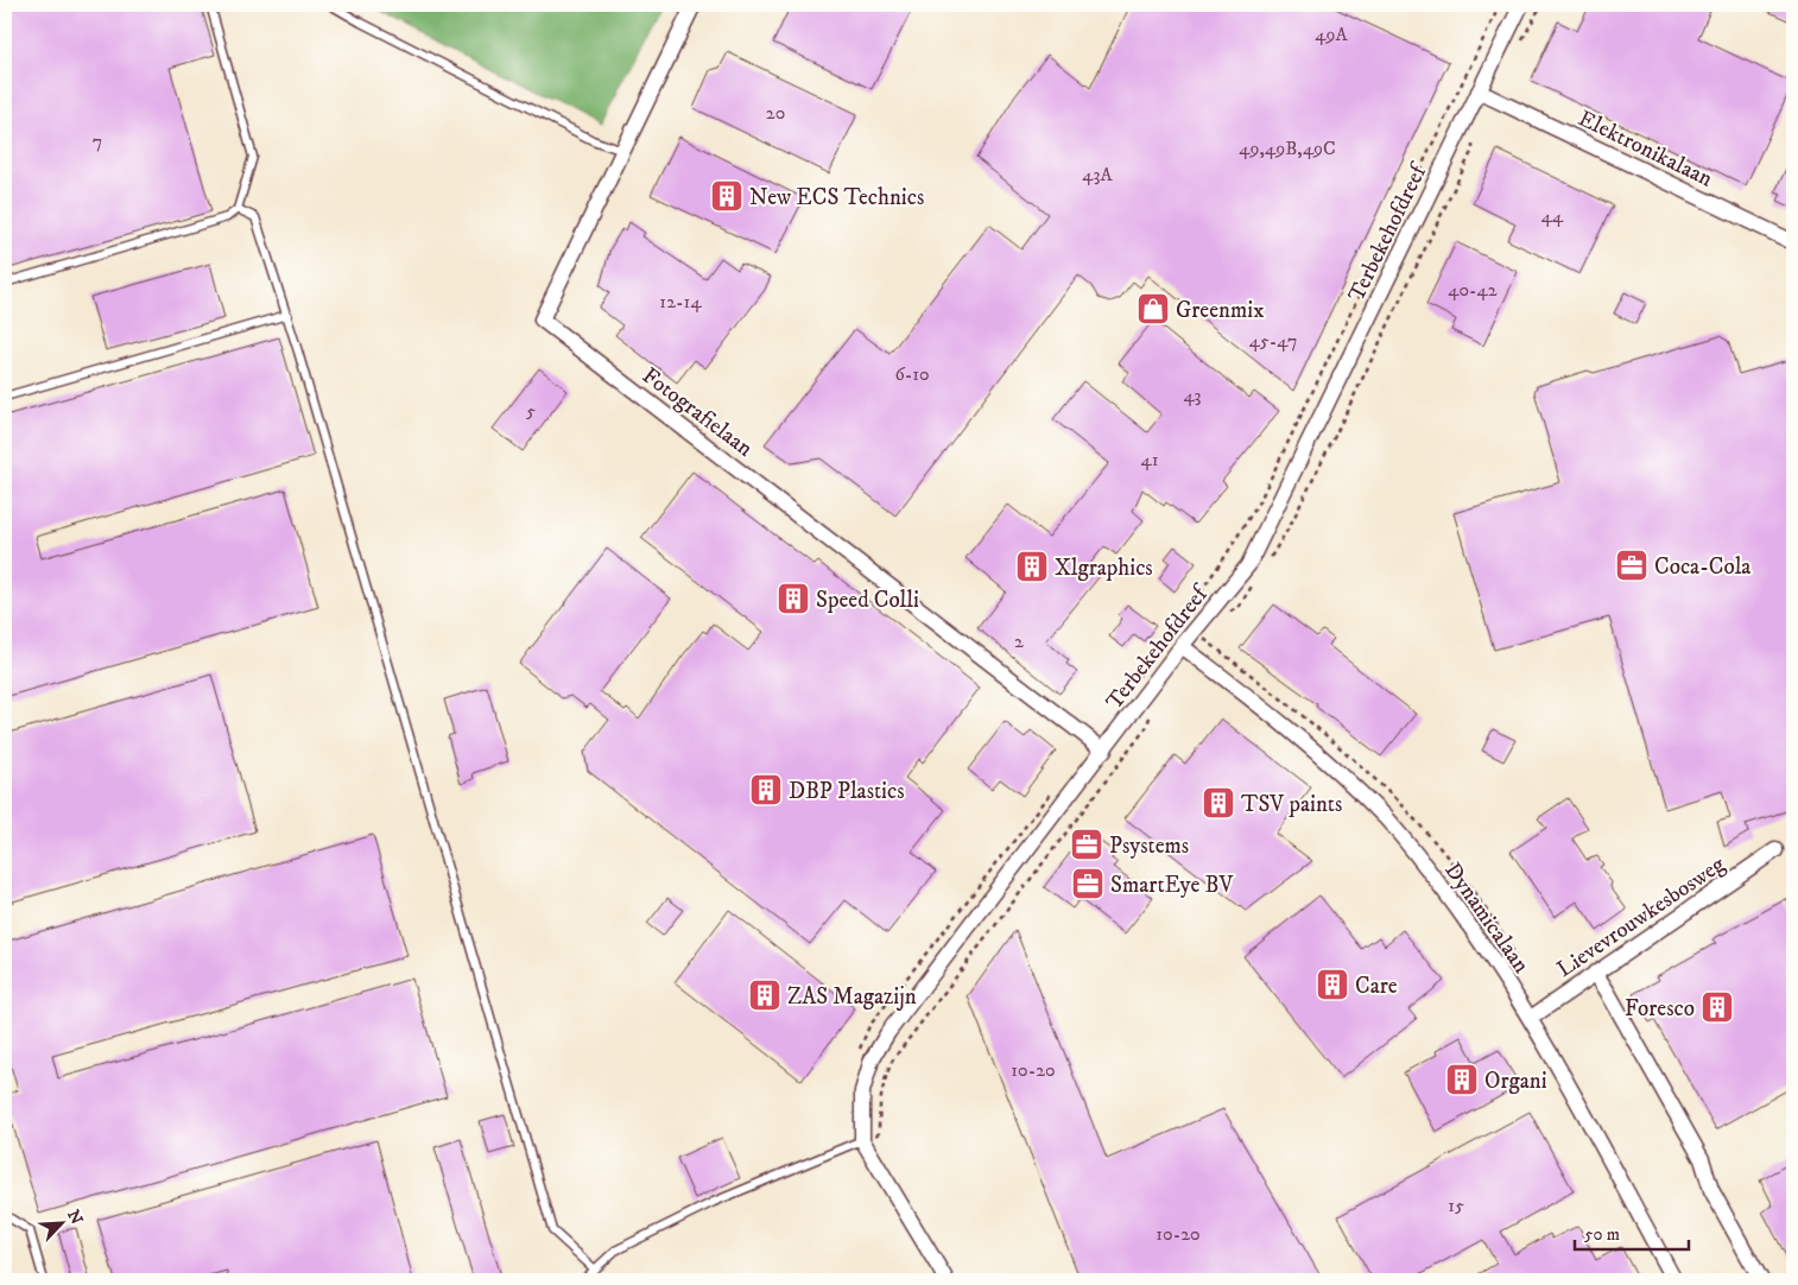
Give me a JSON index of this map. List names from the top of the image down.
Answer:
{
  "streets": {
    "street": [
      "Elektronikalaan",
      "Terbekehofdreef",
      "Fotografielaan",
      "Lievevrouwkesbosweg",
      "Dynamicalaan"
    ]
  },
  "crossings": [
    ["Elektronikalaan", "Terbekehofdreef"],
    ["Terbekehofdreef", "Fotografielaan"],
    ["Terbekehofdreef", "Dynamicalaan"],
    ["Lievevrouwkesbosweg", "Dynamicalaan"]
  ],
  "places": {
    "building": [
      "New ECS Technics",
      "Xlgraphics",
      "Speed Colli",
      "DBP Plastics",
      "TSV paints",
      "Care",
      "ZAS Magazijn",
      "Foresco",
      "Organi"
    ],
    "shop": ["Greenmix"],
    "office": ["Coca-Cola", "Psystems", "SmartEye BV"]
  },
  "house_numbers": [
    "49A",
    "20",
    "7",
    "49,49B,49C",
    "43A",
    "44",
    "40-42",
    "12-14",
    "45-47",
    "6-10",
    "43",
    "5",
    "41",
    "2",
    "10-20",
    "15",
    "10-20"
  ],
  "scale_bar": "50 m",
  "north": "top right"
}
